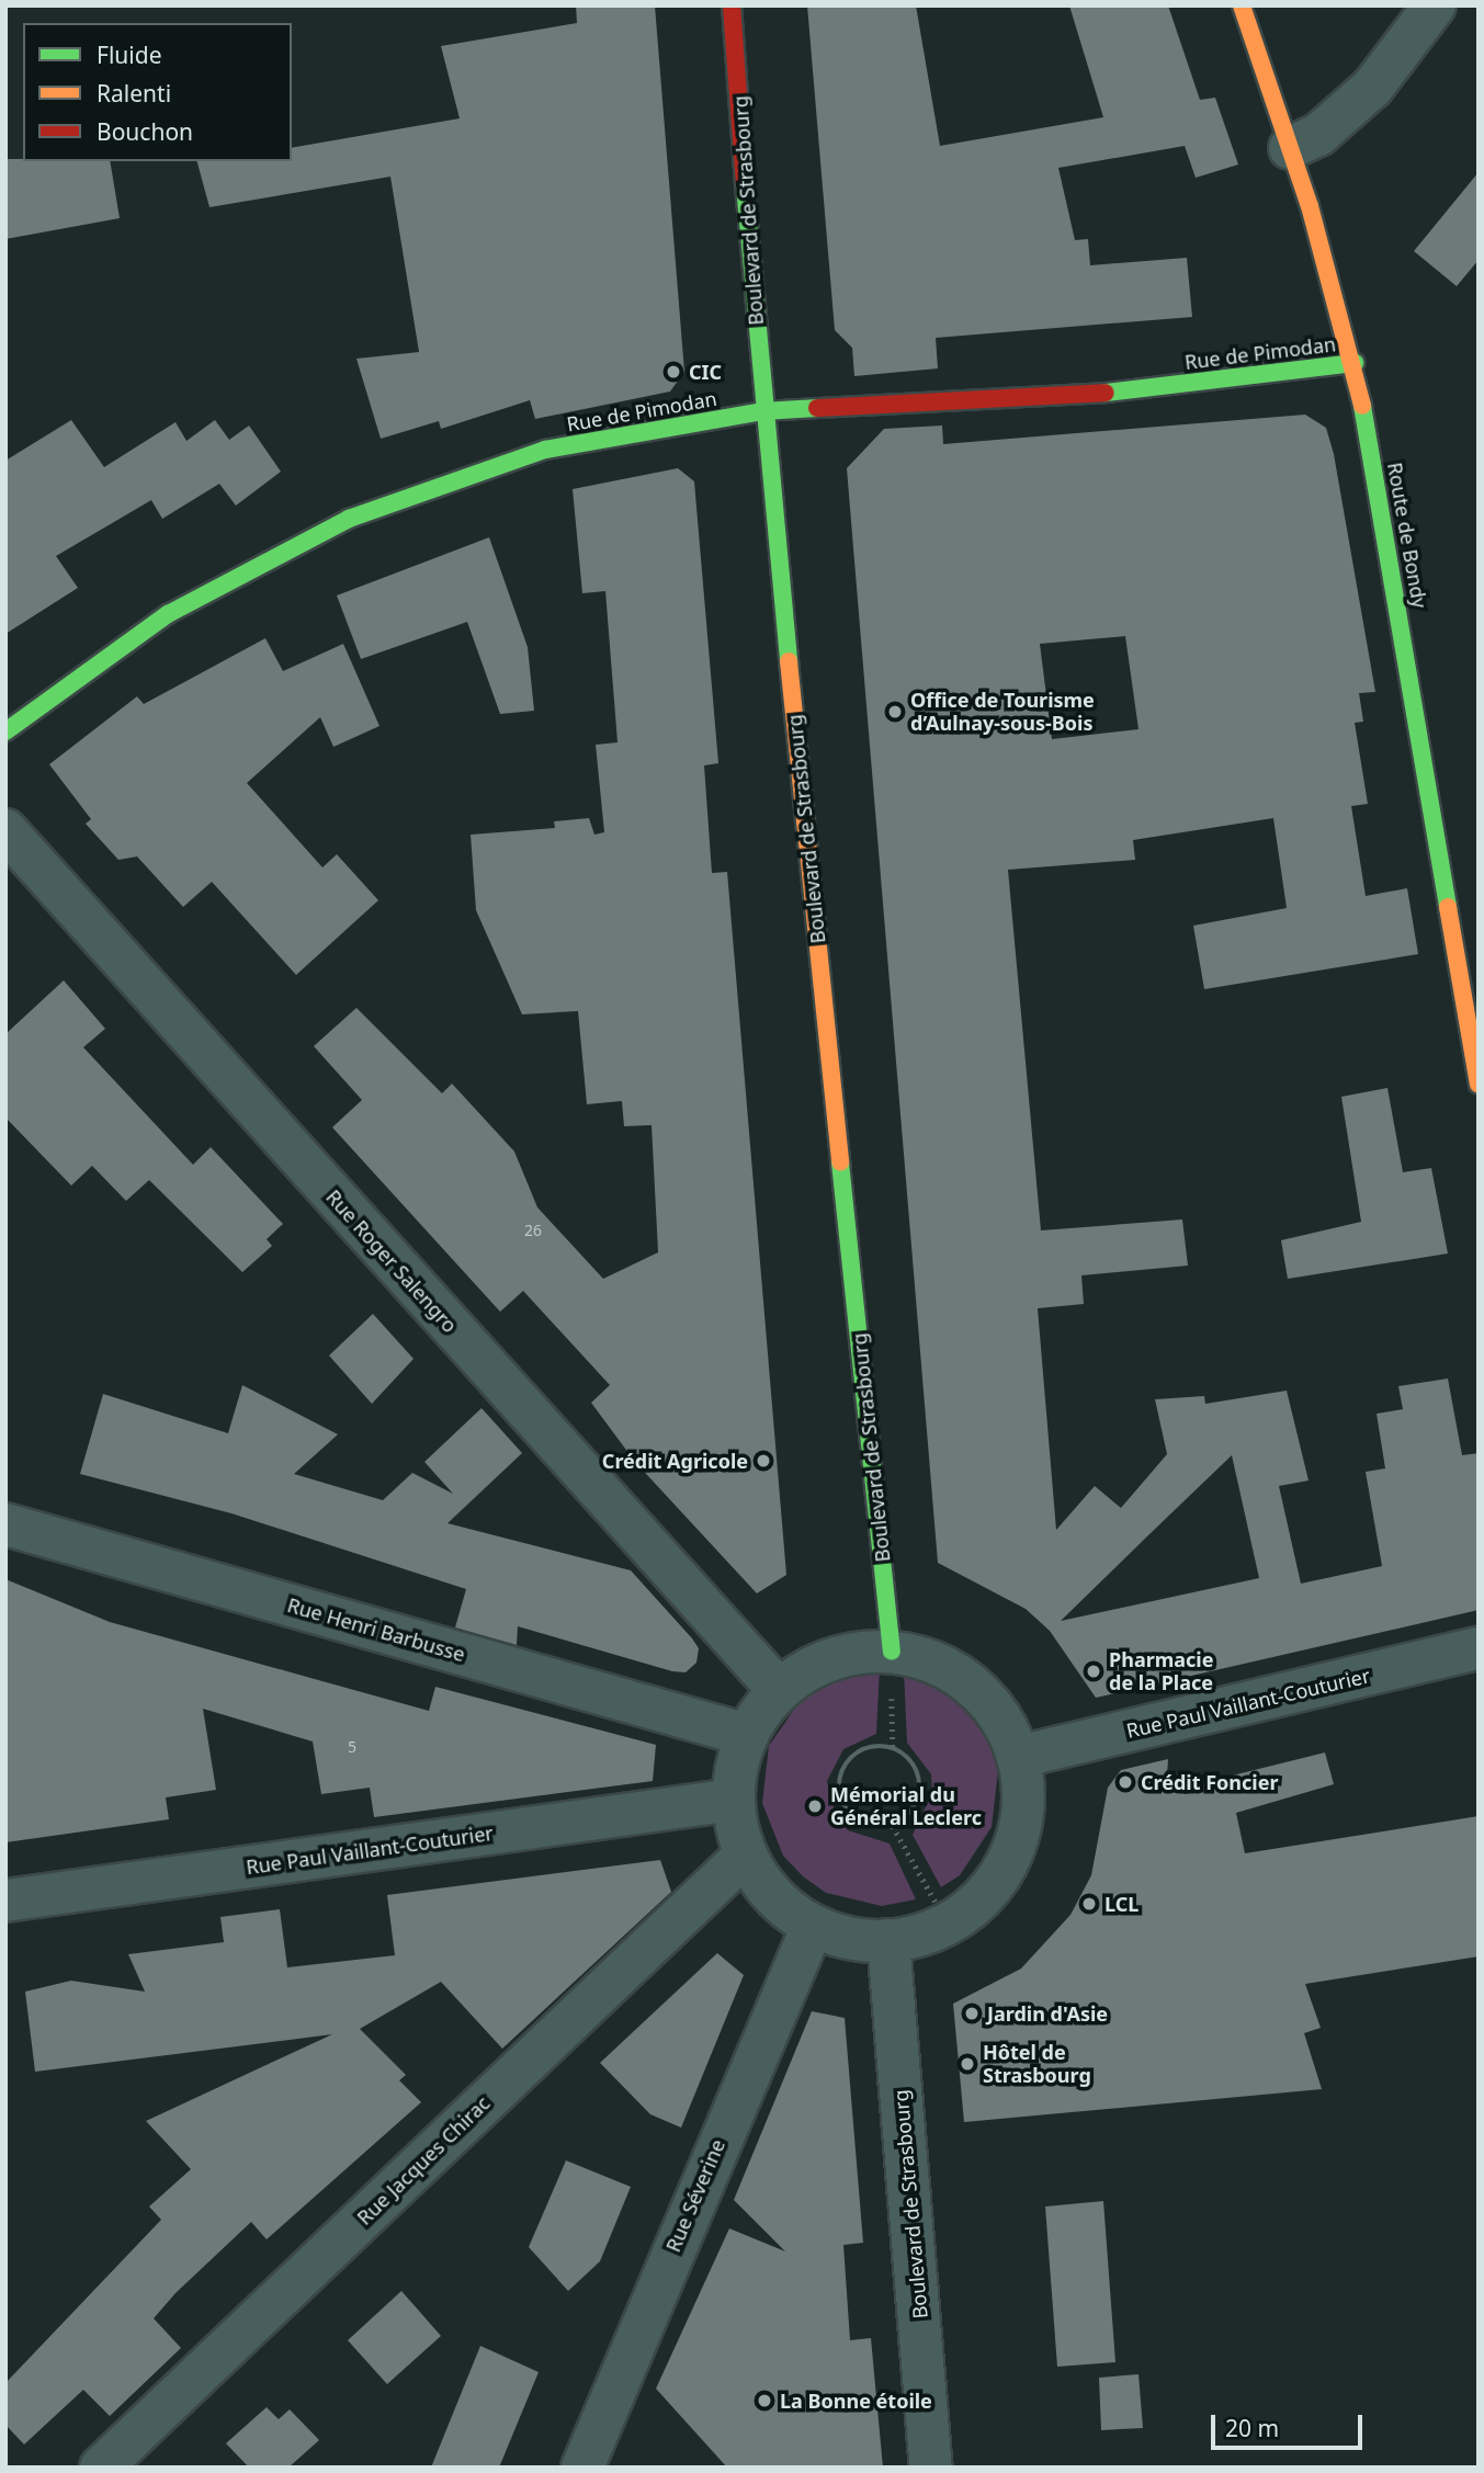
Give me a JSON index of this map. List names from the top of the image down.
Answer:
{
  "streets": {
    "street": [
      "Boulevard de Strasbourg",
      "Rue de Pimodan",
      "Route de Bondy",
      "Rue Roger Salengro",
      "Rue Henri Barbusse",
      "Rue Paul Vaillant-Couturier",
      "Rue Jacques Chirac",
      "Rue Séverine"
    ]
  },
  "crossings": [
    ["Boulevard de Strasbourg", "Rue de Pimodan"],
    ["Rue de Pimodan", "Route de Bondy"]
  ],
  "places": [
    "CIC",
    "Office de Tourisme d’Aulnay-sous-Bois",
    "Crédit Agricole",
    "Pharmacie de la Place",
    "Crédit Foncier",
    "Mémorial du Général Leclerc",
    "LCL",
    "Jardin d'Asie",
    "Hôtel de Strasbourg",
    "La Bonne étoile"
  ],
  "house_numbers": ["26", "5"],
  "legend": ["Fluide", "Ralenti", "Bouchon"],
  "scale_bar": "20 m"
}
